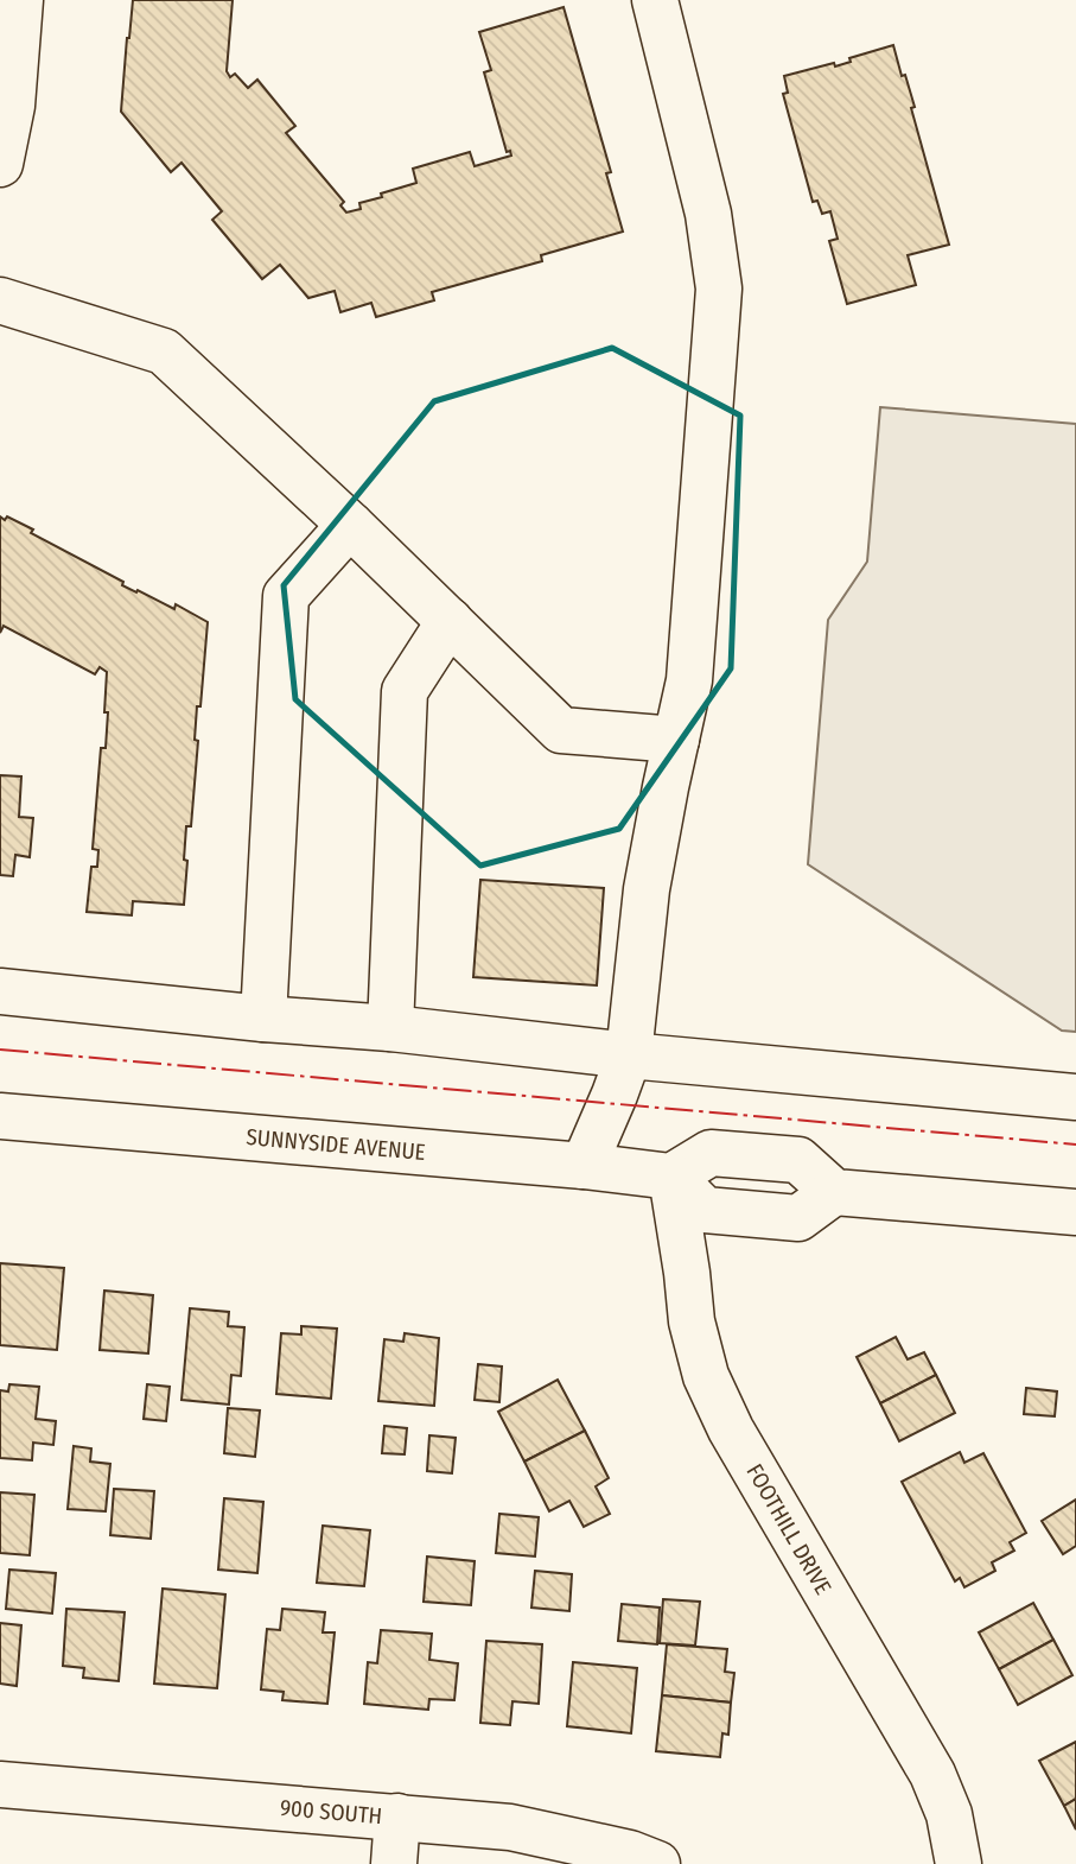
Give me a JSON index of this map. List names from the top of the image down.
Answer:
{
  "streets": {
    "street": ["SUNNYSIDE AVENUE", "FOOTHILL DRIVE", "900 SOUTH"]
  },
  "crossings": [
    ["SUNNYSIDE AVENUE", "FOOTHILL DRIVE"]
  ]
}
